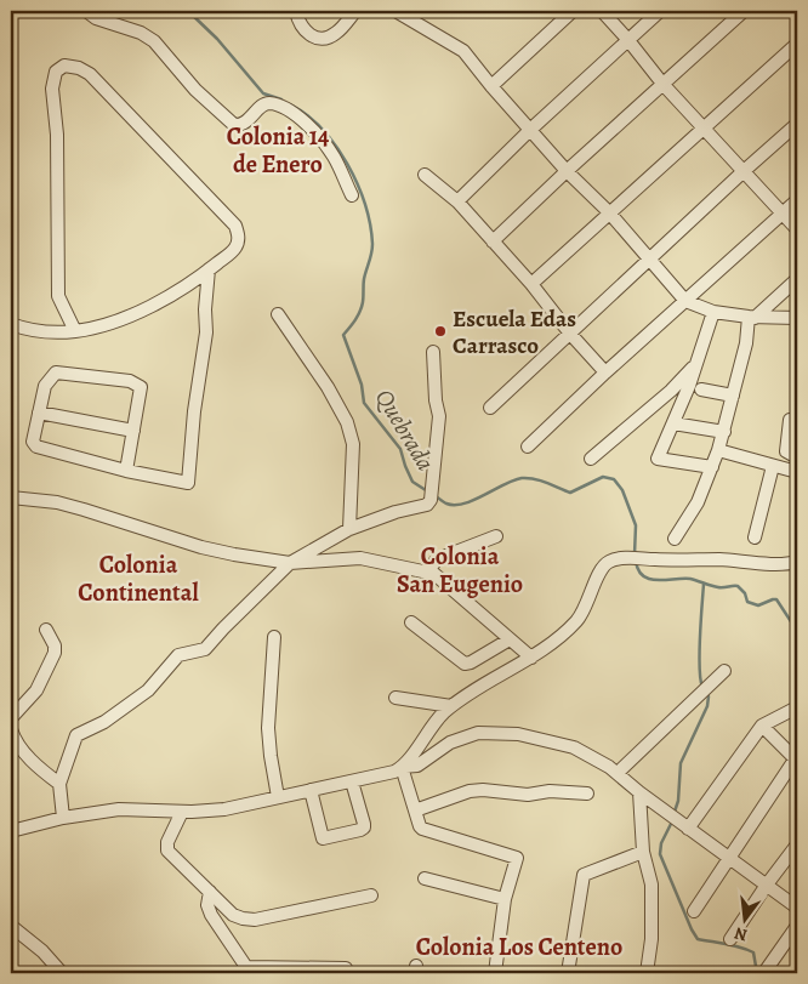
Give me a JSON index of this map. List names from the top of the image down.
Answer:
{
  "districts": [
    "Colonia 14 de Enero",
    "Colonia San Eugenio",
    "Colonia Continental",
    "Colonia Los Centeno"
  ],
  "water": ["Quebrada"],
  "places": ["Escuela Edas Carrasco"],
  "north": "bottom"
}
